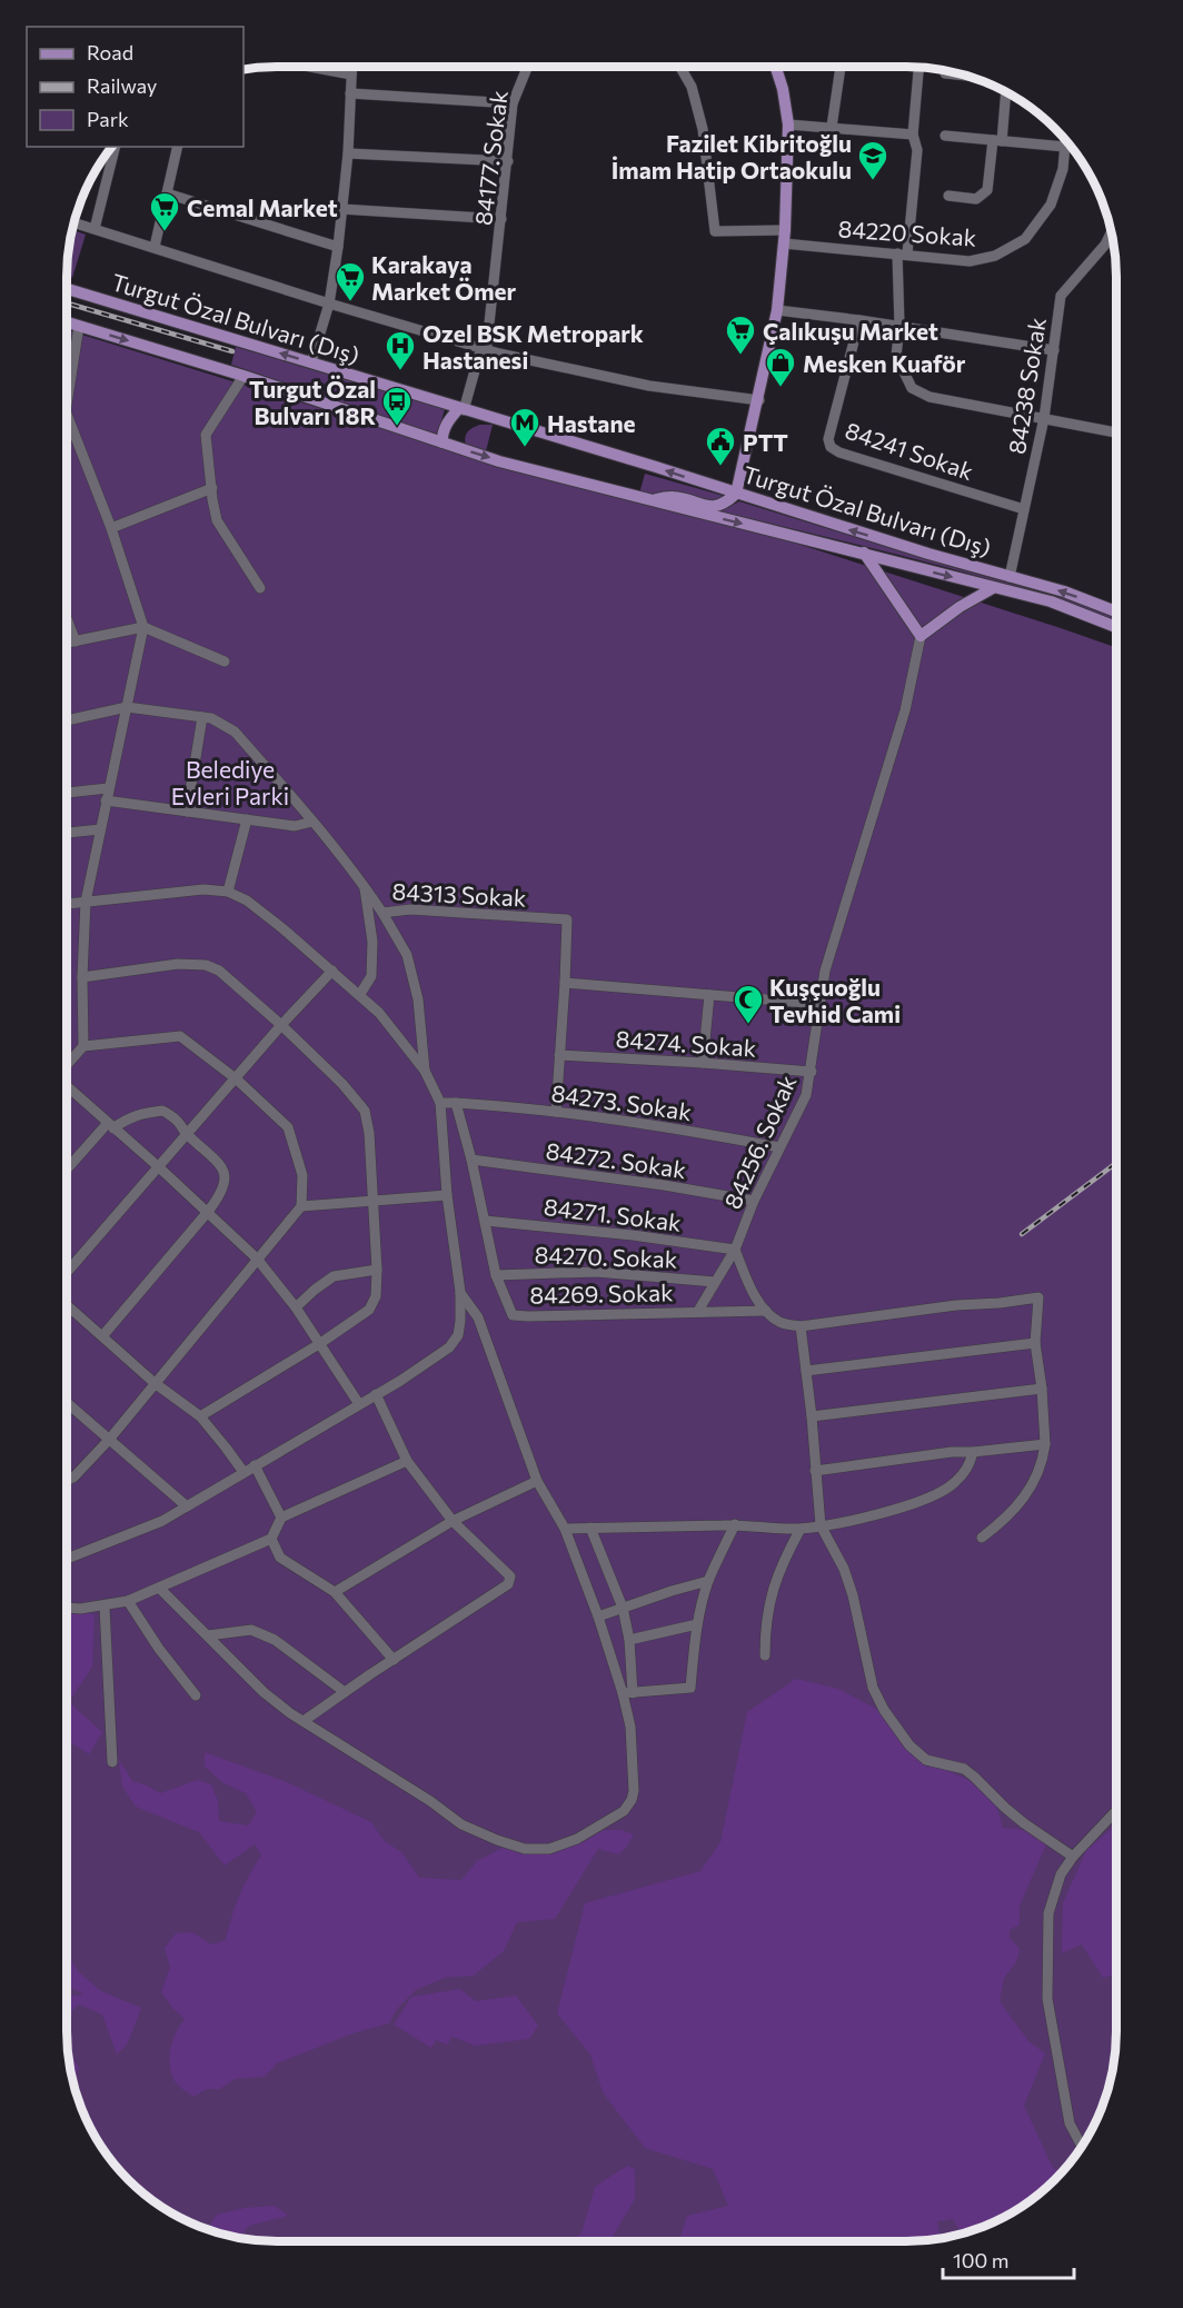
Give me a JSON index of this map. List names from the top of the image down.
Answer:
{
  "streets": {
    "main road": ["Turgut Özal Bulvarı (Dış)"],
    "street": [
      "84177. Sokak",
      "84220 Sokak",
      "84238 Sokak",
      "84241 Sokak",
      "84313 Sokak",
      "84274. Sokak",
      "84273. Sokak",
      "84256. Sokak",
      "84272. Sokak",
      "84271. Sokak",
      "84270. Sokak",
      "84269. Sokak"
    ]
  },
  "crossings": [
    ["84177. Sokak", "Turgut Özal Bulvarı (Dış)"],
    ["Turgut Özal Bulvarı (Dış)", "84238 Sokak"],
    ["84238 Sokak", "84241 Sokak"],
    ["84274. Sokak", "84256. Sokak"],
    ["84273. Sokak", "84256. Sokak"],
    ["84273. Sokak", "84269. Sokak"],
    ["84256. Sokak", "84272. Sokak"],
    ["84256. Sokak", "84271. Sokak"],
    ["84256. Sokak", "84270. Sokak"],
    ["84256. Sokak", "84269. Sokak"],
    ["84272. Sokak", "84269. Sokak"],
    ["84271. Sokak", "84269. Sokak"],
    ["84270. Sokak", "84269. Sokak"]
  ],
  "parks": ["Belediye Evleri Parki"],
  "places": {
    "school or university": ["Fazilet Kibritoğlu İmam Hatip Ortaokulu"],
    "supermarket": ["Cemal Market", "Karakaya Market Ömer", "Çalıkuşu Market"],
    "hospital": ["Ozel BSK Metropark Hastanesi"],
    "shop": ["Mesken Kuaför"],
    "bus stop": ["Turgut Özal Bulvarı 18R"],
    "metro station": ["Hastane"],
    "public building": ["PTT"],
    "mosque": ["Kuşçuoğlu Tevhid Cami"]
  },
  "legend": ["Road", "Railway", "Park"],
  "scale_bar": "100 m"
}
